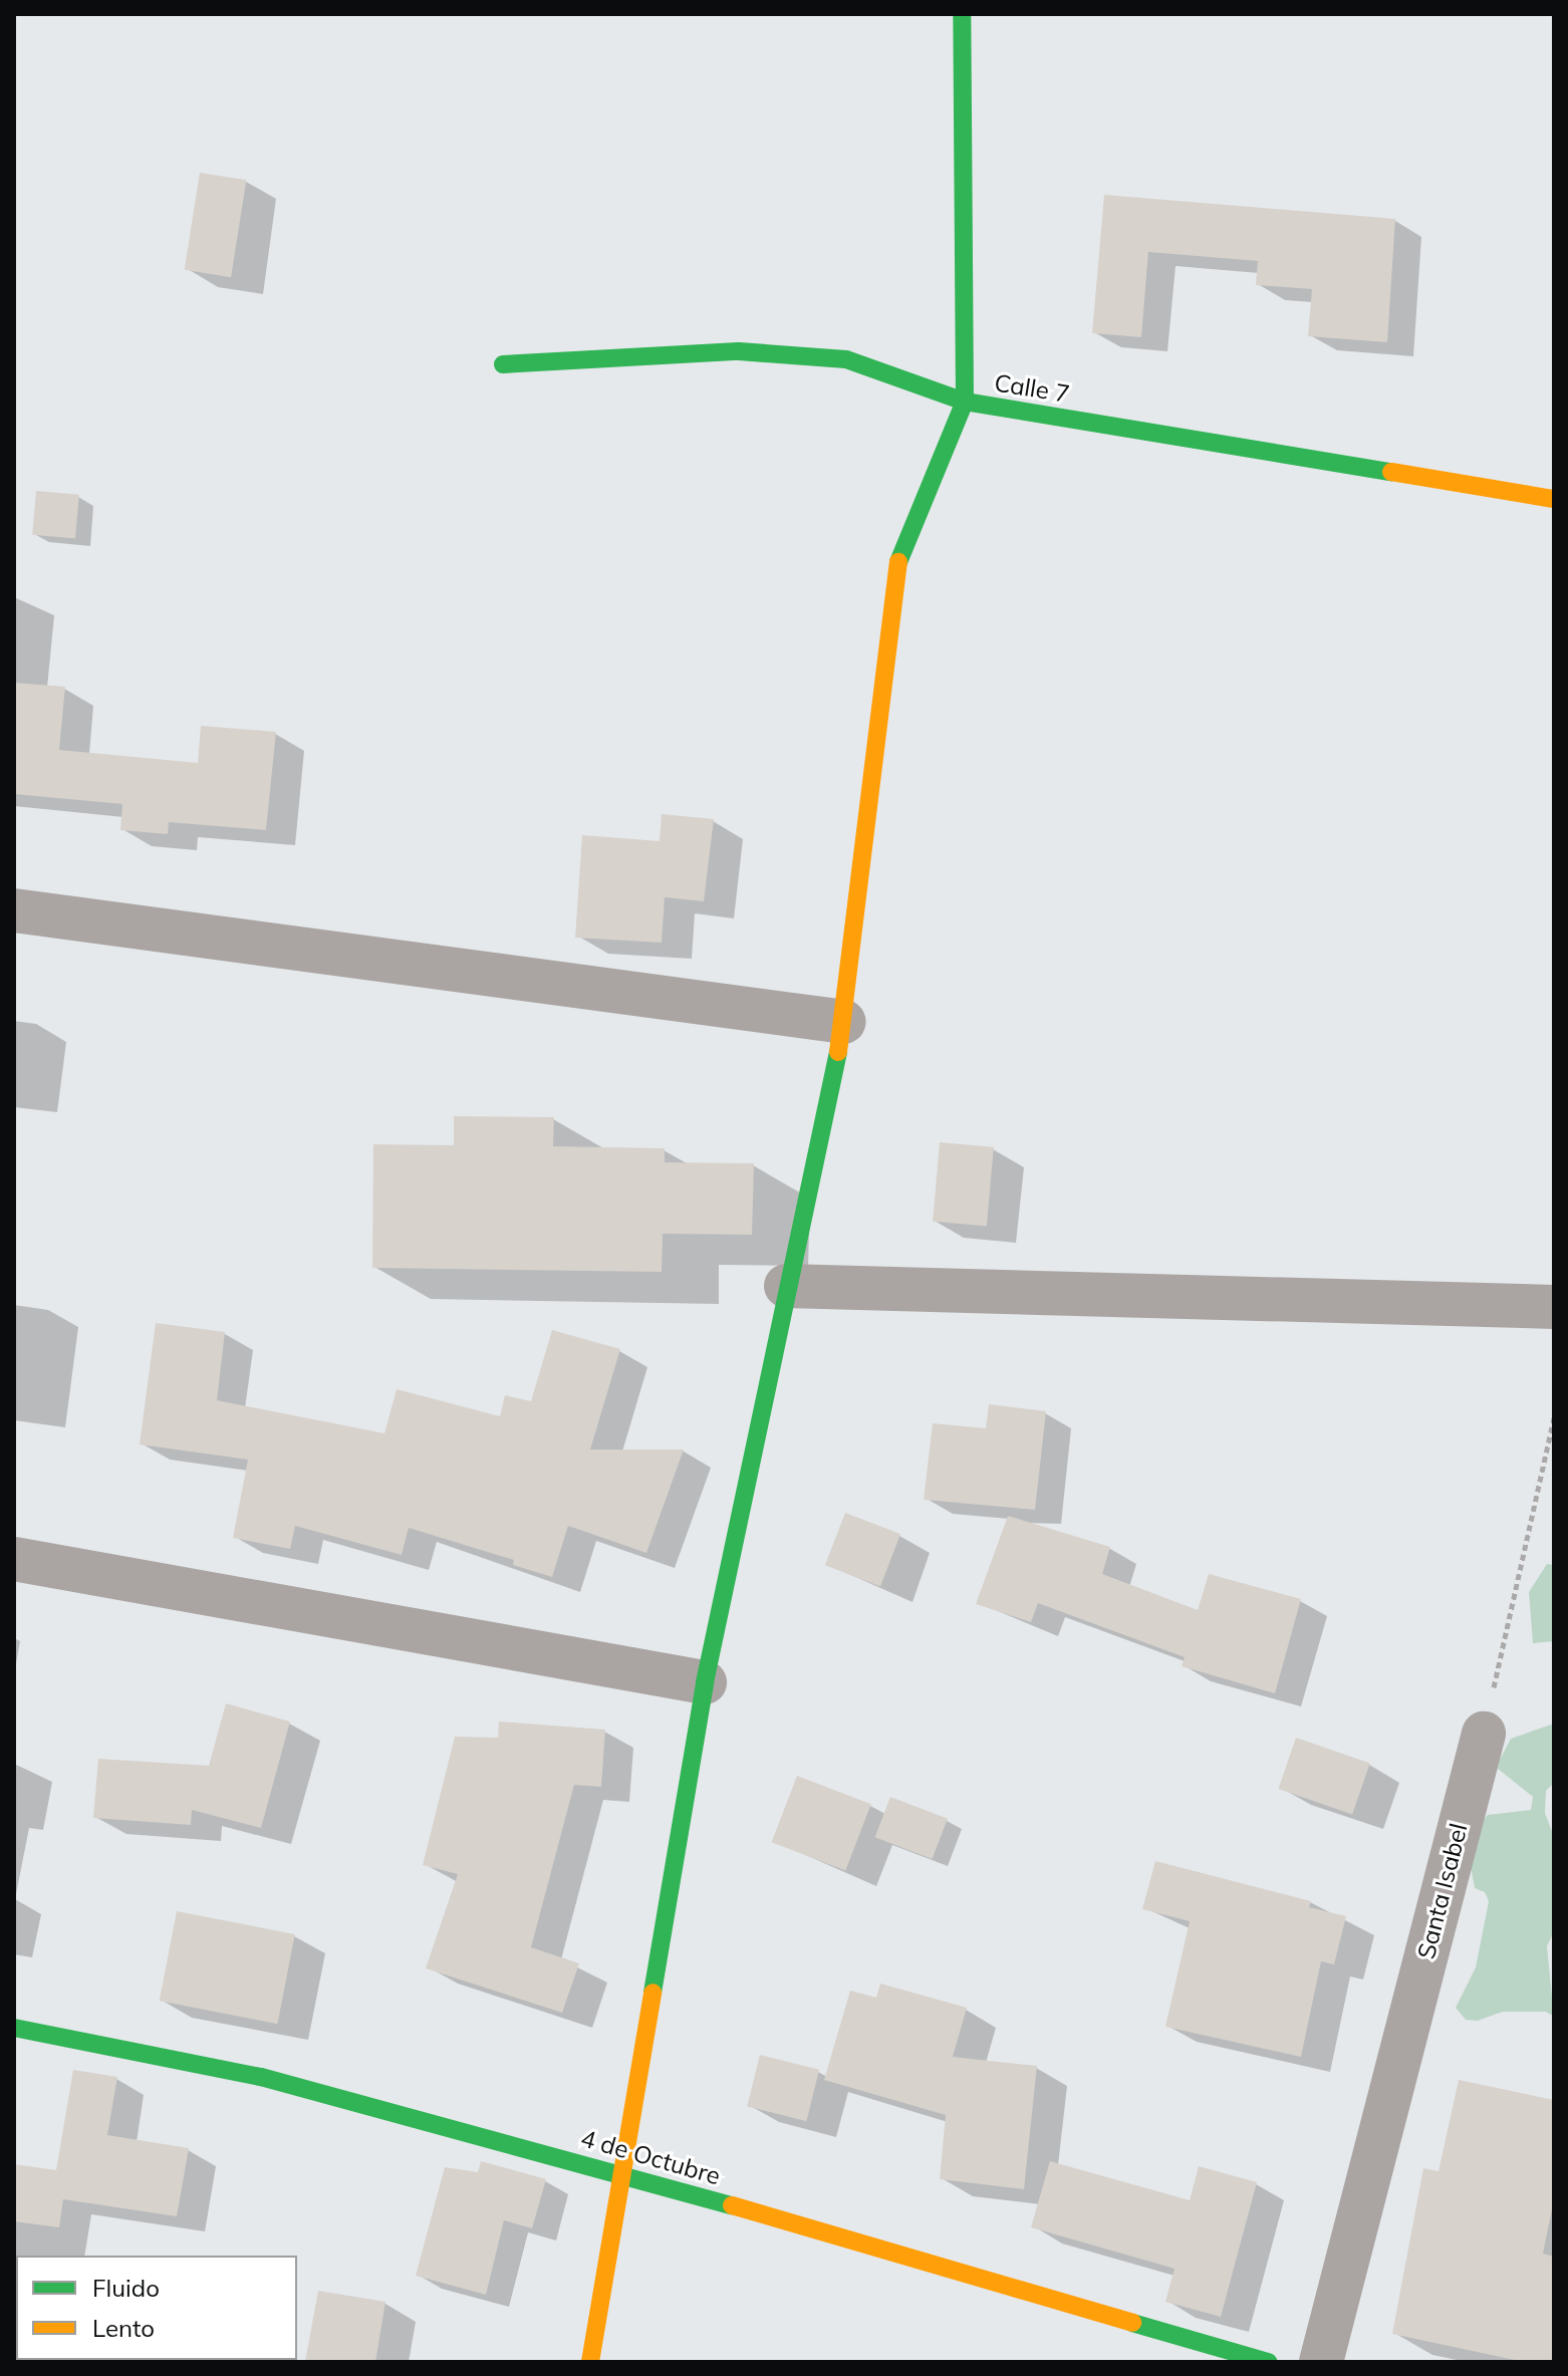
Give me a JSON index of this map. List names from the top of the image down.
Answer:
{
  "streets": {
    "street": ["Calle 7", "Santa Isabel", "4 de Octubre"]
  },
  "legend": ["Fluido", "Lento"]
}
